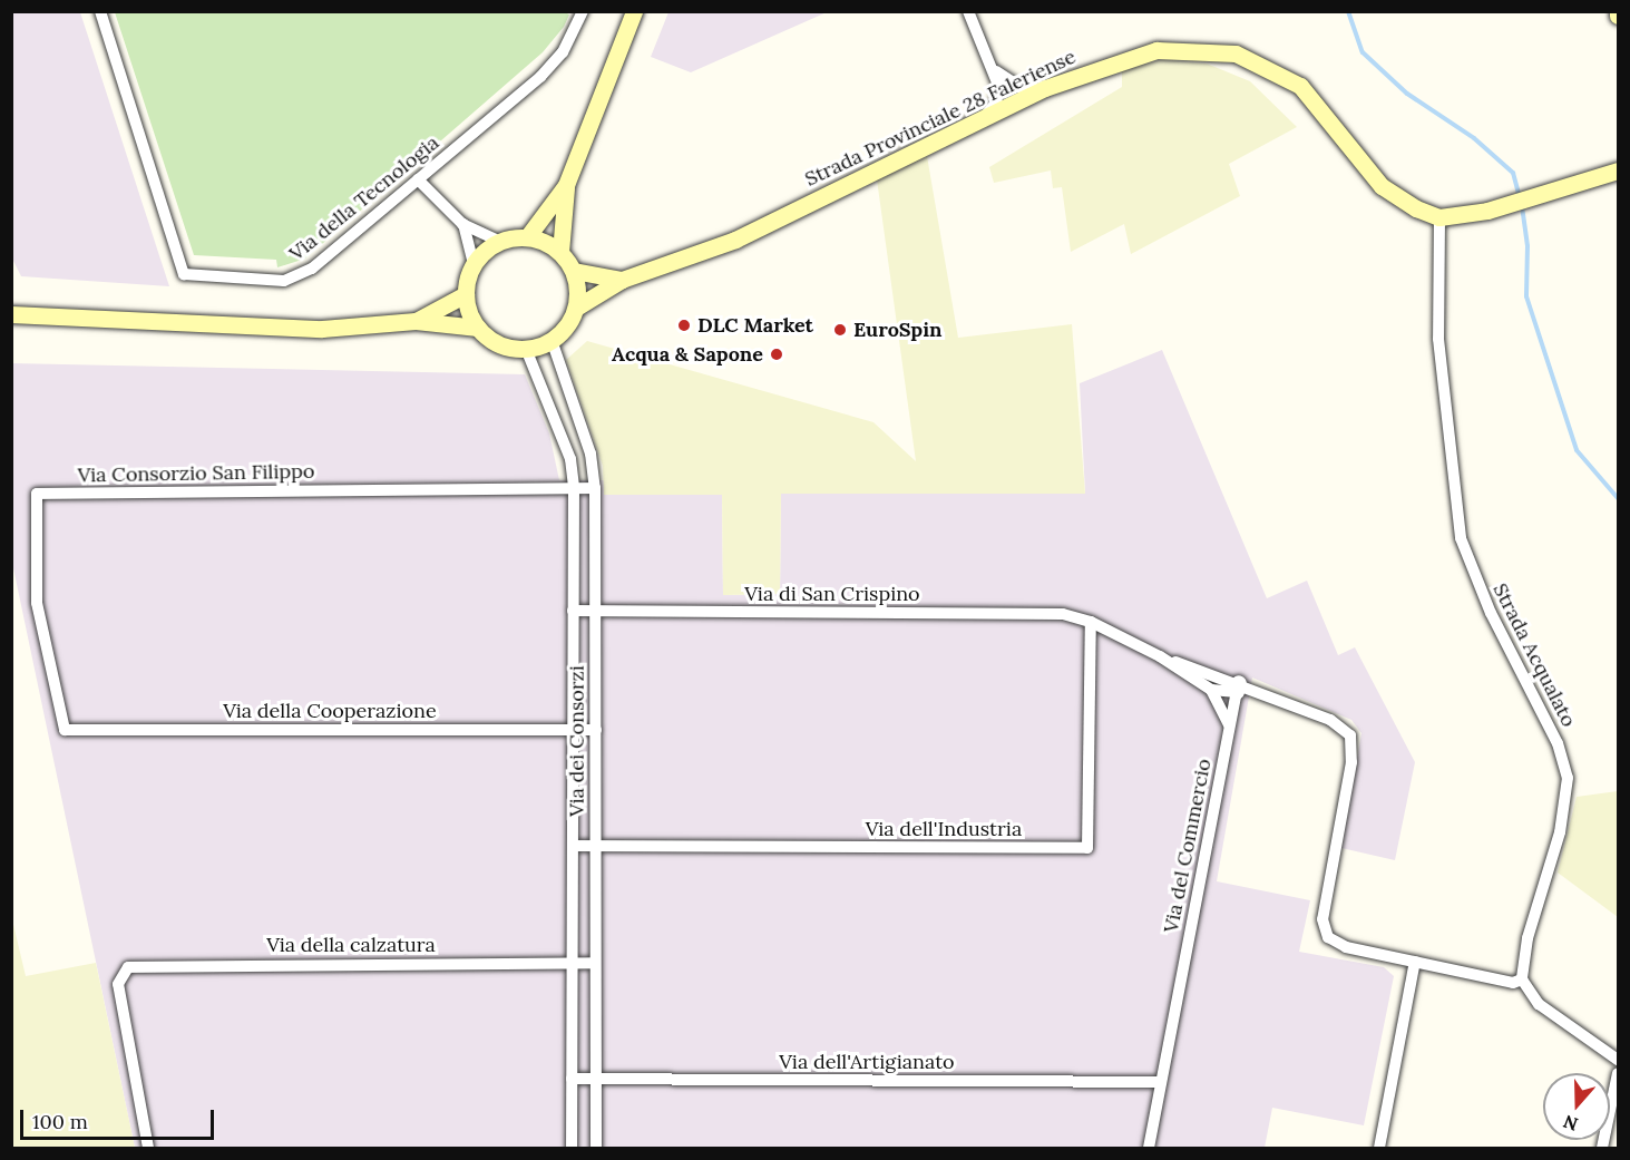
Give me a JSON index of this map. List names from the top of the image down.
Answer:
{
  "streets": {
    "main road": ["Strada Provinciale 28 Faleriense"],
    "street": [
      "Via della Tecnologia",
      "Via Consorzio San Filippo",
      "Via di San Crispino",
      "Strada Acqualato",
      "Via della Cooperazione",
      "Via dei Consorzi",
      "Via dell'Industria",
      "Via del Commercio",
      "Via della calzatura",
      "Via dell'Artigianato"
    ]
  },
  "crossings": [
    ["Strada Provinciale 28 Faleriense", "Strada Acqualato"],
    ["Strada Provinciale 28 Faleriense", "Via dei Consorzi"],
    ["Via Consorzio San Filippo", "Via della Cooperazione"],
    ["Via Consorzio San Filippo", "Via dei Consorzi"],
    ["Via di San Crispino", "Via dei Consorzi"],
    ["Via di San Crispino", "Via dell'Industria"],
    ["Via della Cooperazione", "Via dei Consorzi"],
    ["Via dei Consorzi", "Via dell'Industria"],
    ["Via dei Consorzi", "Via della calzatura"],
    ["Via dei Consorzi", "Via dell'Artigianato"],
    ["Via del Commercio", "Via dell'Artigianato"]
  ],
  "places": ["DLC Market", "EuroSpin", "Acqua & Sapone"],
  "scale_bar": "100 m",
  "north": "bottom"
}
